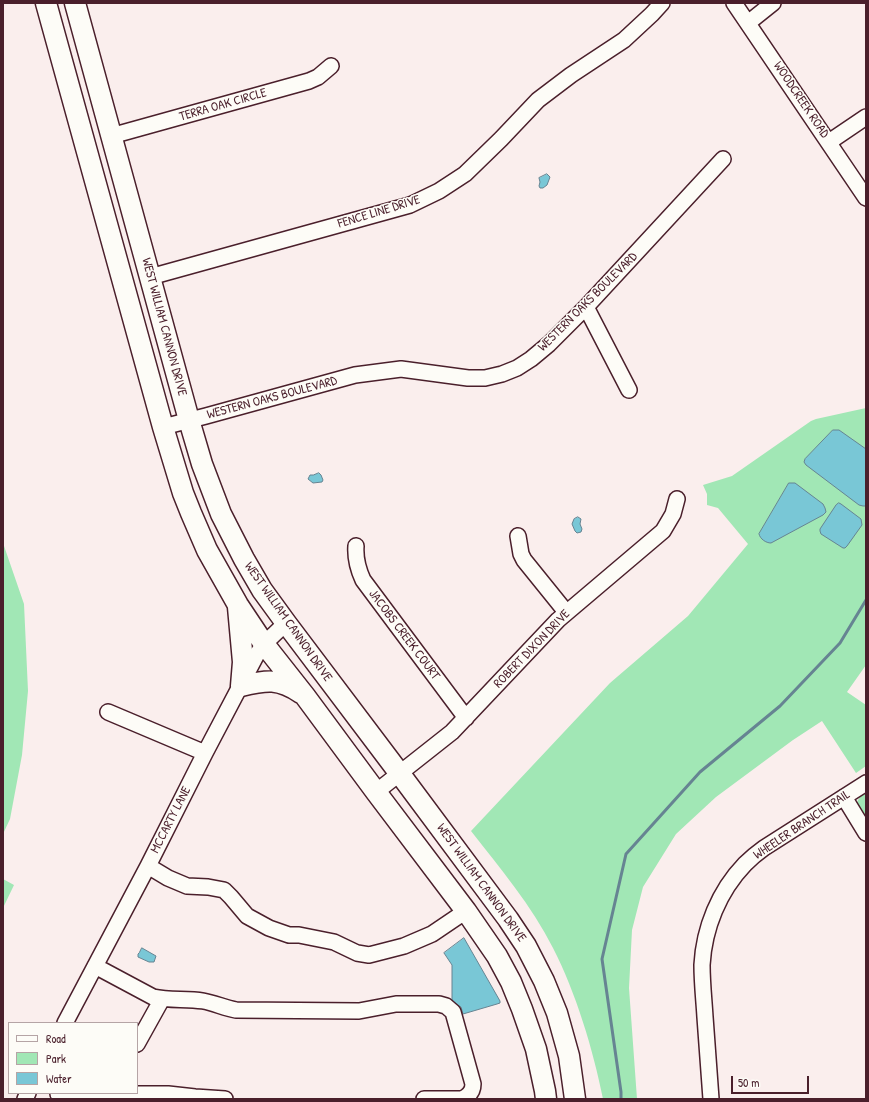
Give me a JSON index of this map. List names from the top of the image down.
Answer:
{
  "streets": {
    "main road": ["WEST WILLIAM CANNON DRIVE"],
    "street": [
      "WOODCREEK ROAD",
      "TERRA OAK CIRCLE",
      "FENCE LINE DRIVE",
      "WESTERN OAKS BOULEVARD",
      "JACOBS CREEK COURT",
      "ROBERT DIXON DRIVE",
      "MCCARTY LANE",
      "WHEELER BRANCH TRAIL"
    ]
  },
  "crossings": [
    ["TERRA OAK CIRCLE", "WEST WILLIAM CANNON DRIVE"],
    ["FENCE LINE DRIVE", "WEST WILLIAM CANNON DRIVE"],
    ["WESTERN OAKS BOULEVARD", "WEST WILLIAM CANNON DRIVE"],
    ["WEST WILLIAM CANNON DRIVE", "ROBERT DIXON DRIVE"],
    ["WEST WILLIAM CANNON DRIVE", "MCCARTY LANE"],
    ["JACOBS CREEK COURT", "ROBERT DIXON DRIVE"]
  ],
  "legend": ["Road", "Park", "Water"],
  "scale_bar": "50 m"
}
